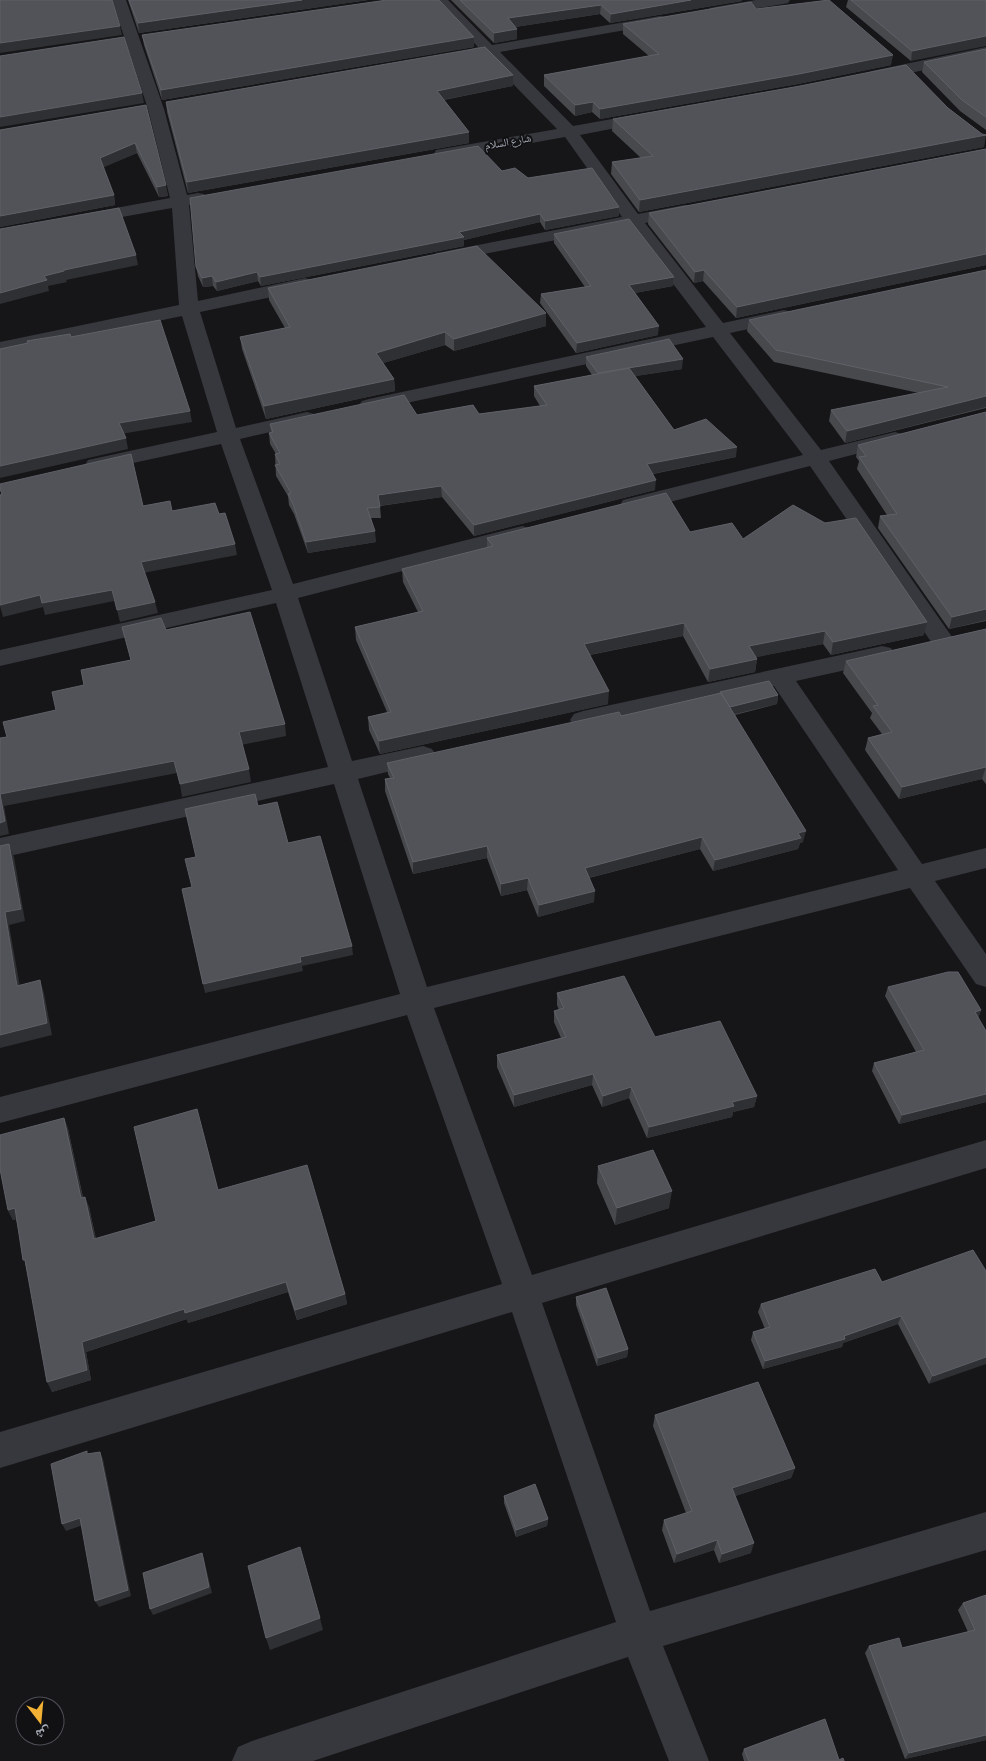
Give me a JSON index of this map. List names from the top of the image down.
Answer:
{
  "streets": {
    "street": ["شارع السلام"]
  },
  "north": "bottom"
}
